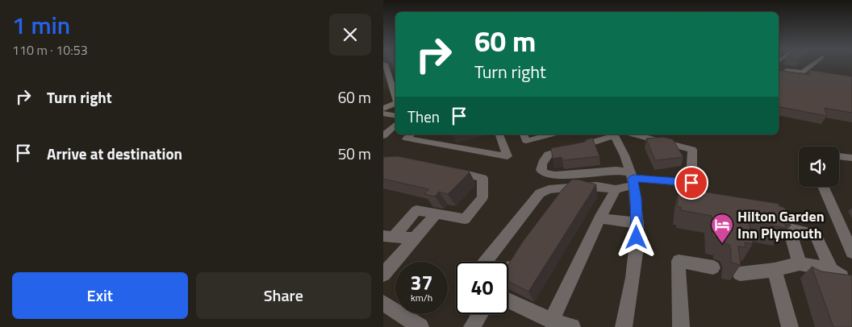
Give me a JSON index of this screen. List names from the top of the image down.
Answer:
{
  "places": {
    "hotel": ["Hilton Garden Inn Plymouth"]
  },
  "page": {
    "heading": ["1 min", "110 m · 10:53"],
    "turn": ["60 m", "Turn right"],
    "list": [
      {
        "name": "Turn right",
        "value": "60 m"
      },
      {
        "name": "Arrive at destination",
        "value": "50 m"
      }
    ],
    "then": "Then",
    "speed": "37 km/h",
    "limit": "40",
    "buttons": ["Exit", "Share"]
  }
}
